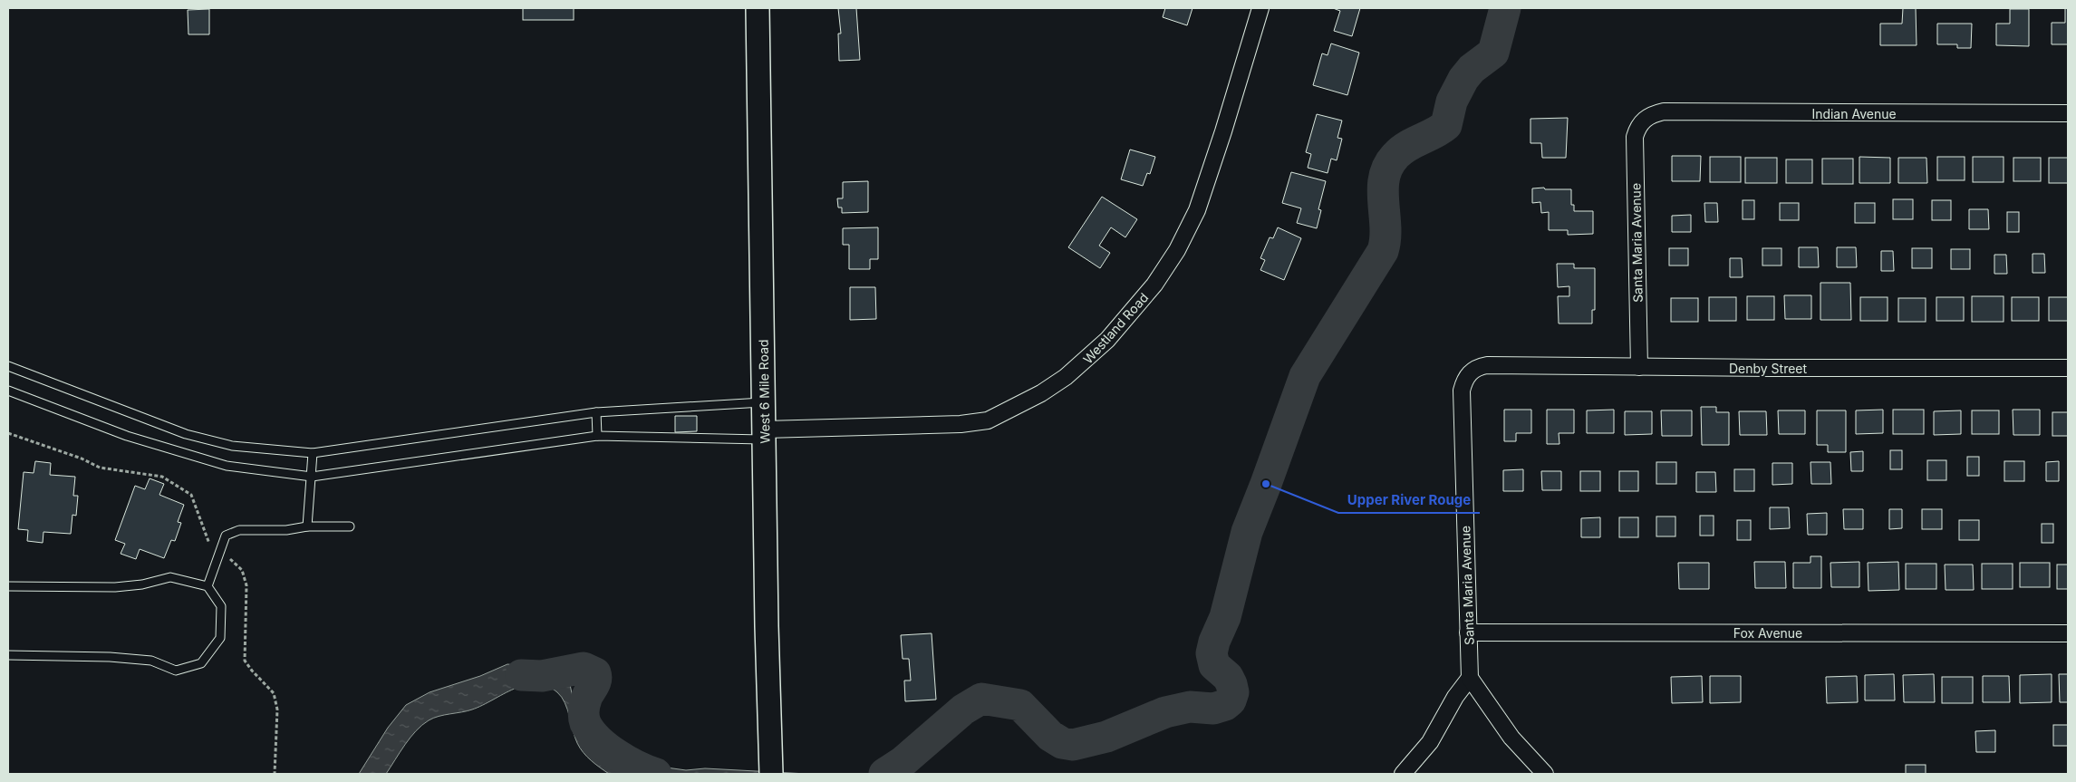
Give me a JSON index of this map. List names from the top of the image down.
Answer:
{
  "streets": {
    "main road": ["West 6 Mile Road"],
    "street": [
      "Indian Avenue",
      "Santa Maria Avenue",
      "Westland Road",
      "Denby Street",
      "Fox Avenue"
    ]
  },
  "crossings": [
    ["Indian Avenue", "Santa Maria Avenue"],
    ["Santa Maria Avenue", "Denby Street"],
    ["Santa Maria Avenue", "Fox Avenue"],
    ["Westland Road", "West 6 Mile Road"]
  ],
  "places": ["Upper River Rouge"]
}
